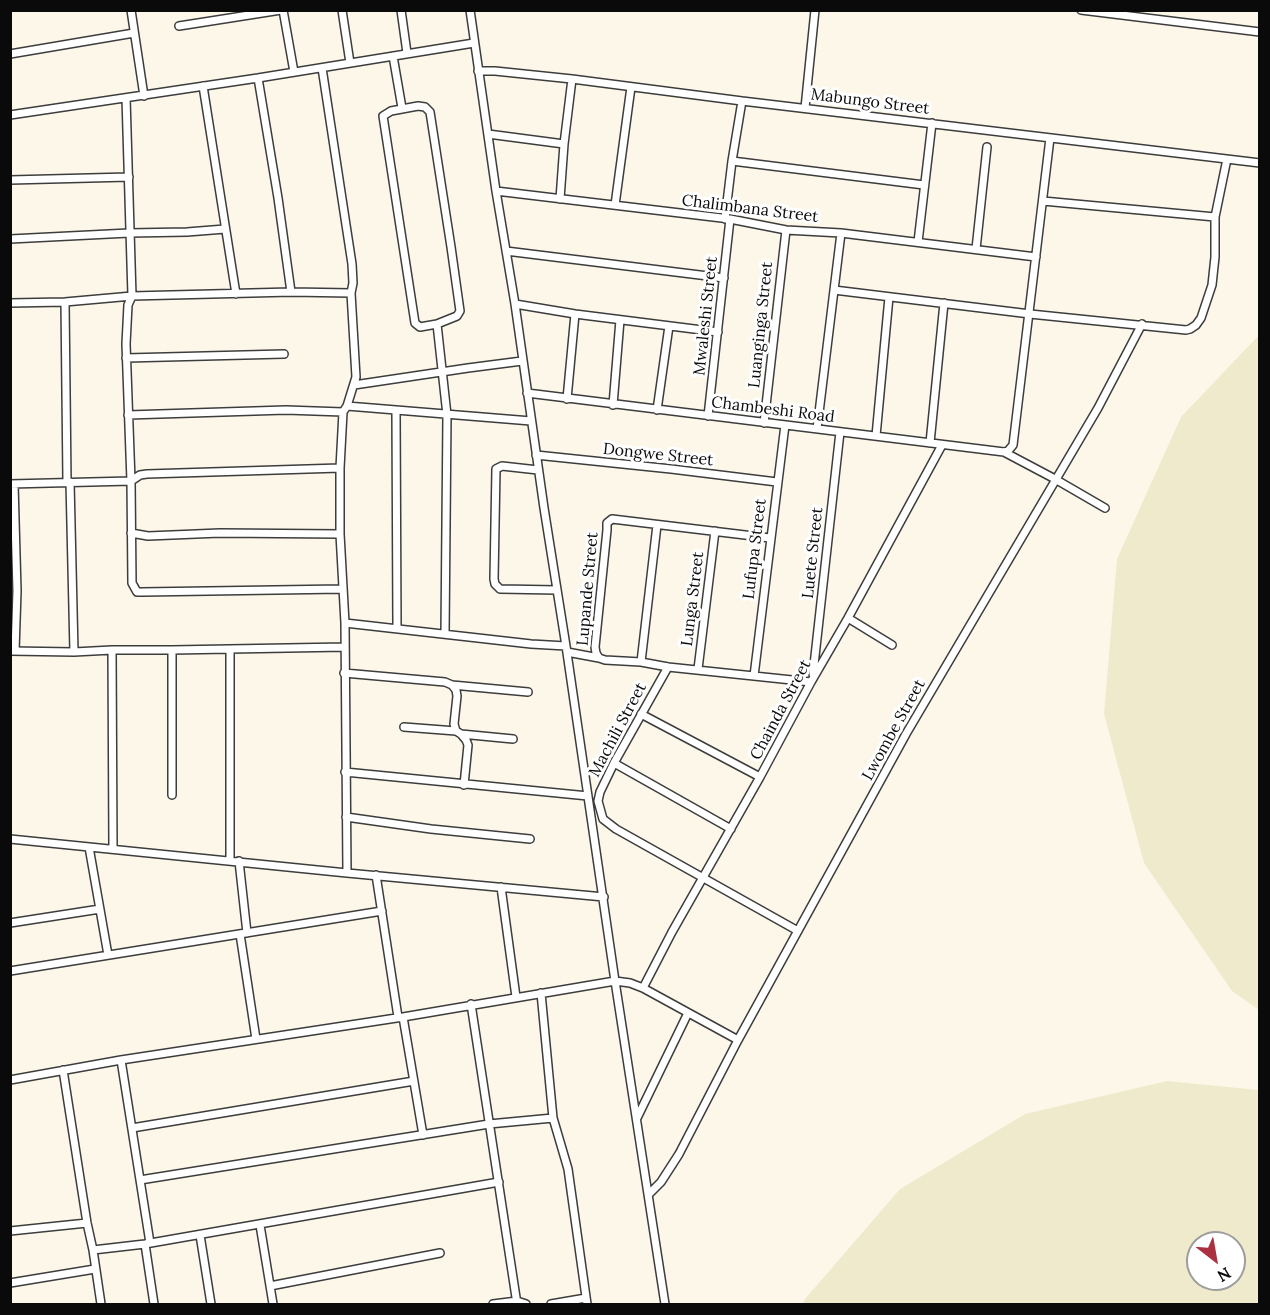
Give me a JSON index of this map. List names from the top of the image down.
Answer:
{
  "streets": {
    "street": [
      "Mabungo Street",
      "Chalimbana Street",
      "Mwaleshi Street",
      "Luanginga Street",
      "Chambeshi Road",
      "Dongwe Street",
      "Lufupa Street",
      "Luete Street",
      "Lupande Street",
      "Lunga Street",
      "Chainda Street",
      "Machili Street",
      "Lwombe Street"
    ]
  },
  "crossings": [
    ["Mabungo Street", "Mwaleshi Street"],
    ["Chalimbana Street", "Mwaleshi Street"],
    ["Chalimbana Street", "Luanginga Street"],
    ["Mwaleshi Street", "Chambeshi Road"],
    ["Luanginga Street", "Chambeshi Road"],
    ["Chambeshi Road", "Lufupa Street"],
    ["Chambeshi Road", "Luete Street"],
    ["Chambeshi Road", "Chainda Street"],
    ["Dongwe Street", "Lufupa Street"],
    ["Lufupa Street", "Lupande Street"],
    ["Luete Street", "Lupande Street"],
    ["Luete Street", "Chainda Street"],
    ["Lupande Street", "Lunga Street"],
    ["Lupande Street", "Chainda Street"],
    ["Lupande Street", "Machili Street"]
  ],
  "north": "bottom right"
}
